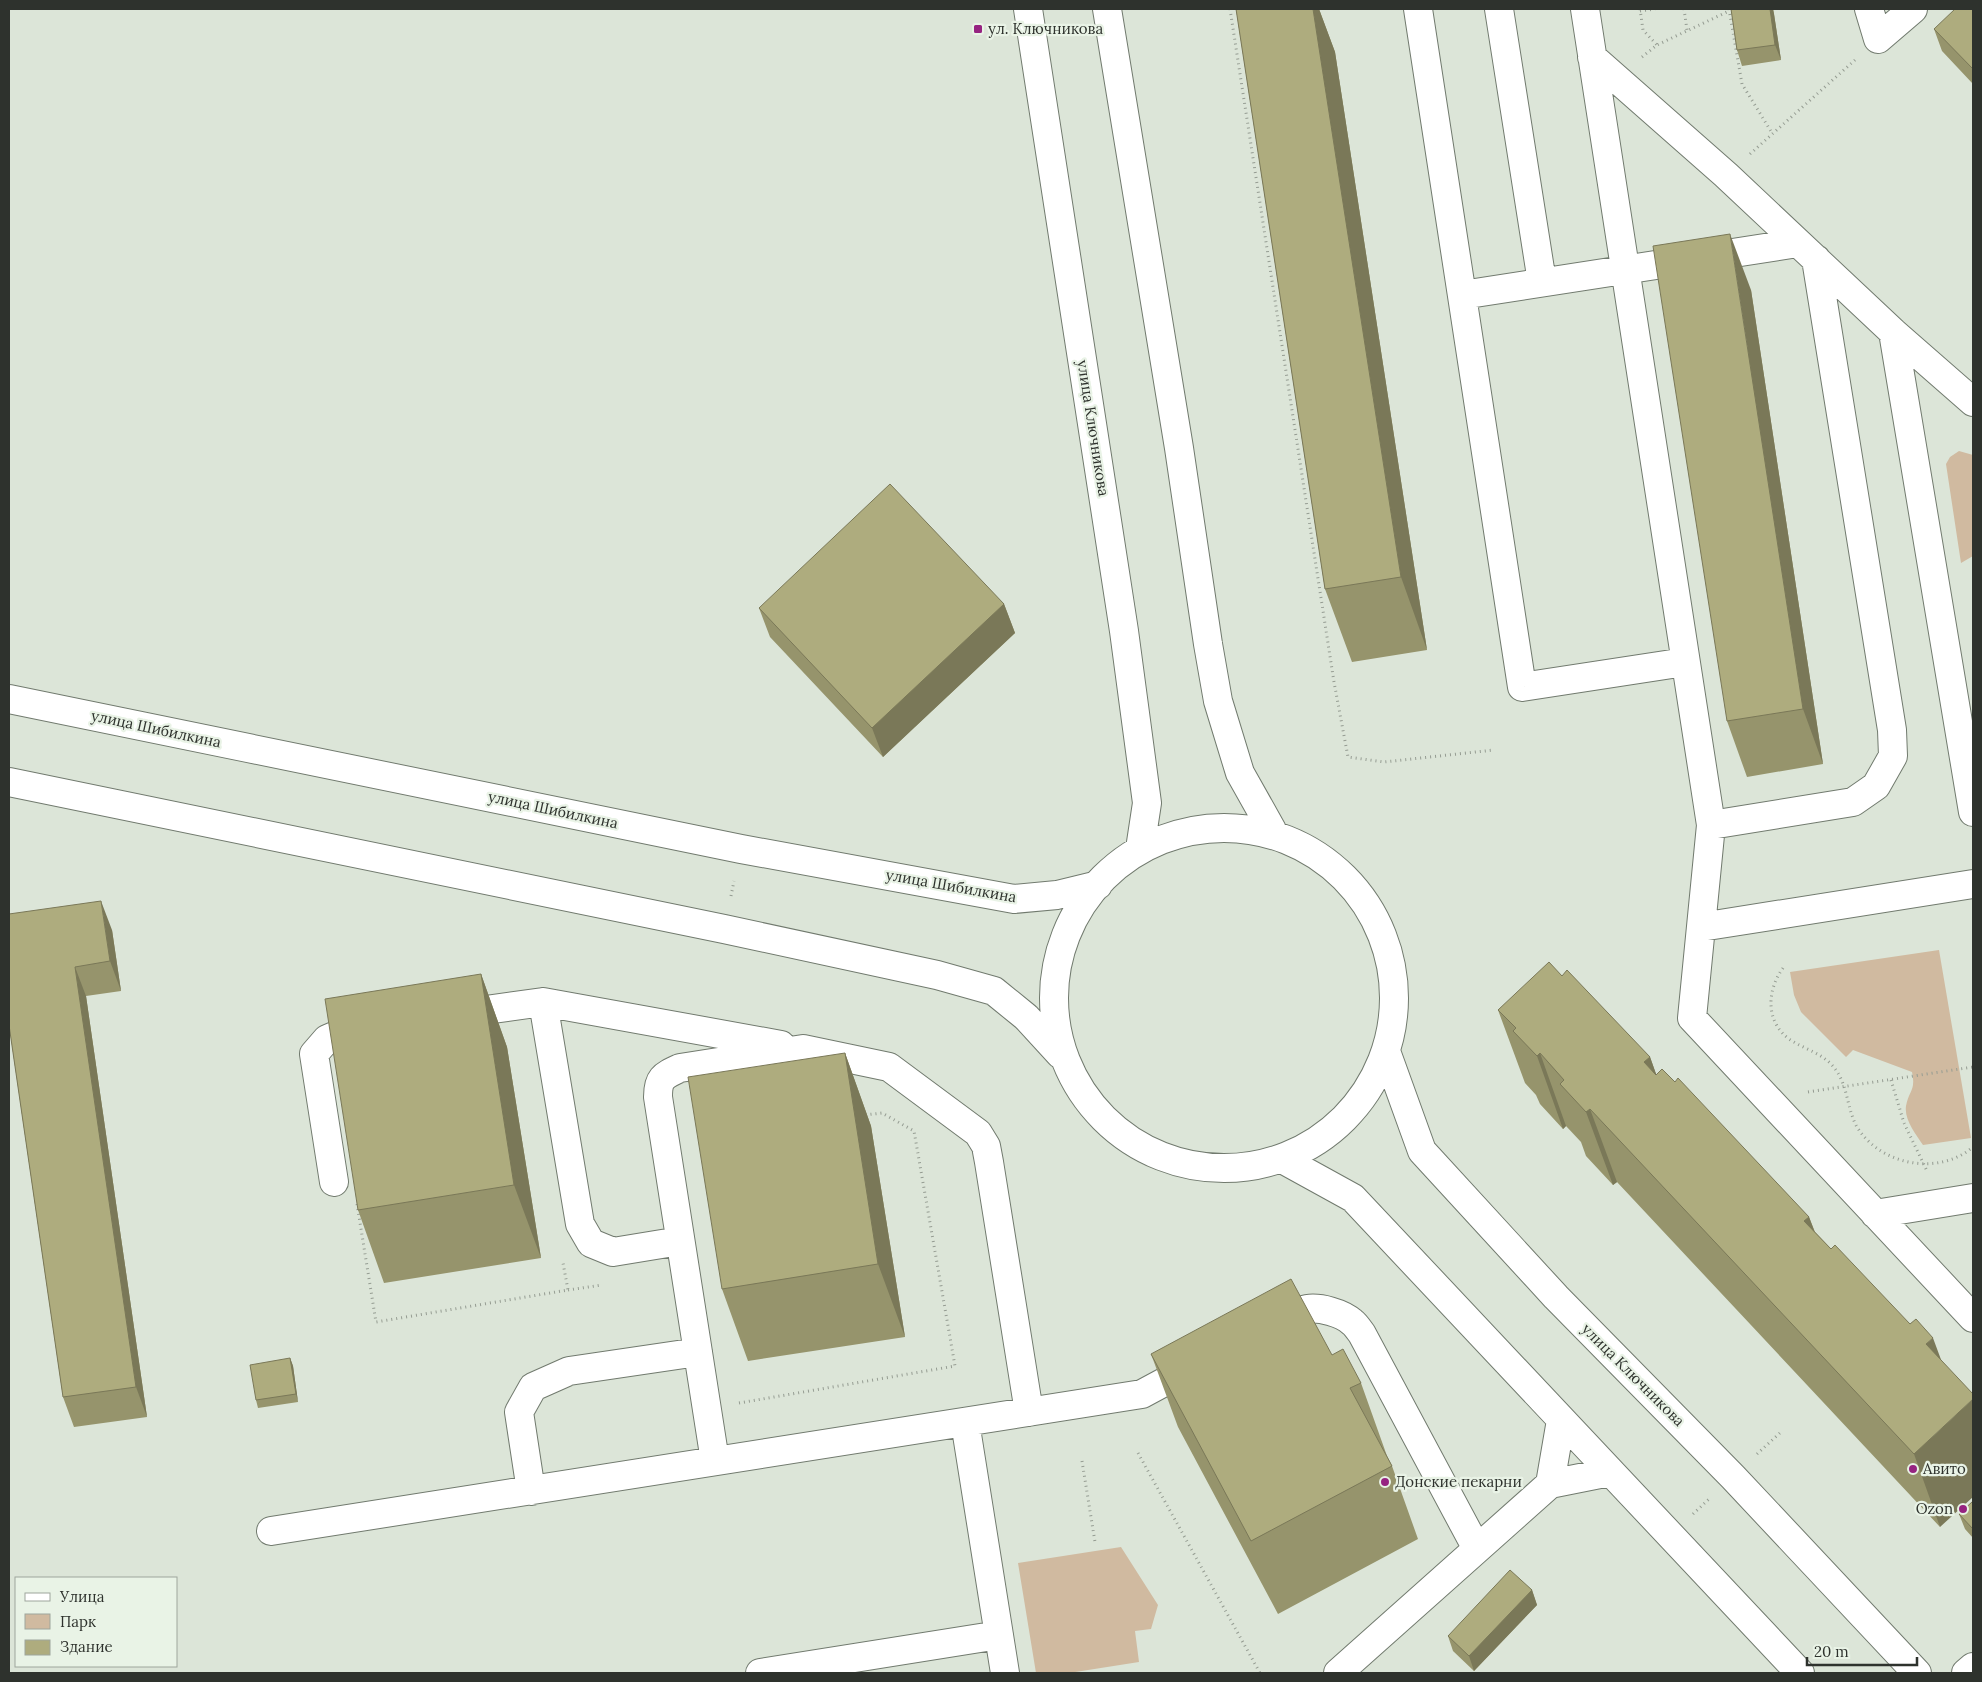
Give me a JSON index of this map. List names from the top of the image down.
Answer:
{
  "streets": {
    "street": ["улица Ключникова", "улица Шибилкина"]
  },
  "places": {
    "transit": ["ул. Ключникова"],
    "other": ["Авито", "Донские пекарни", "Ozon"]
  },
  "legend": ["Улица", "Парк", "Здание"],
  "scale_bar": "20 m"
}
